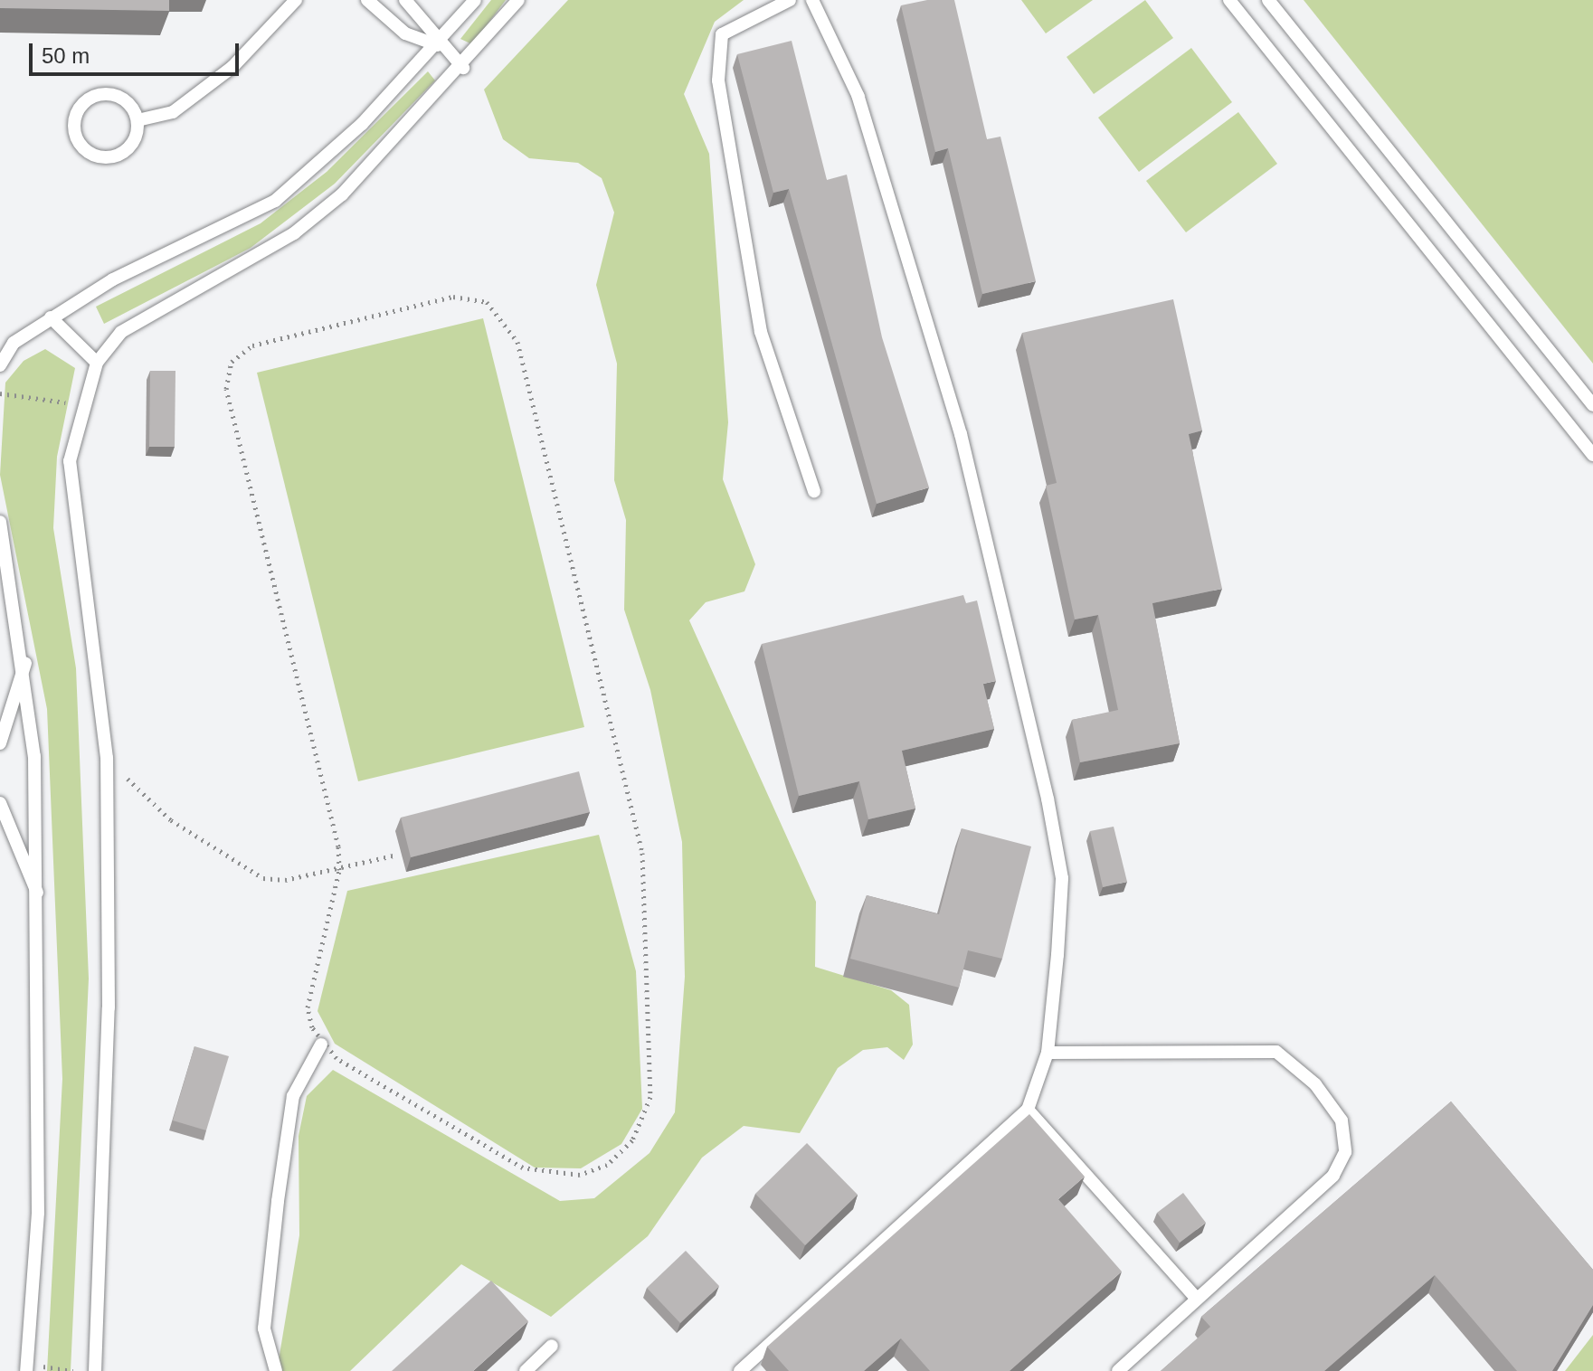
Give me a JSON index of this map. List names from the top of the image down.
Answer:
{
  "scale_bar": "50 m"
}
